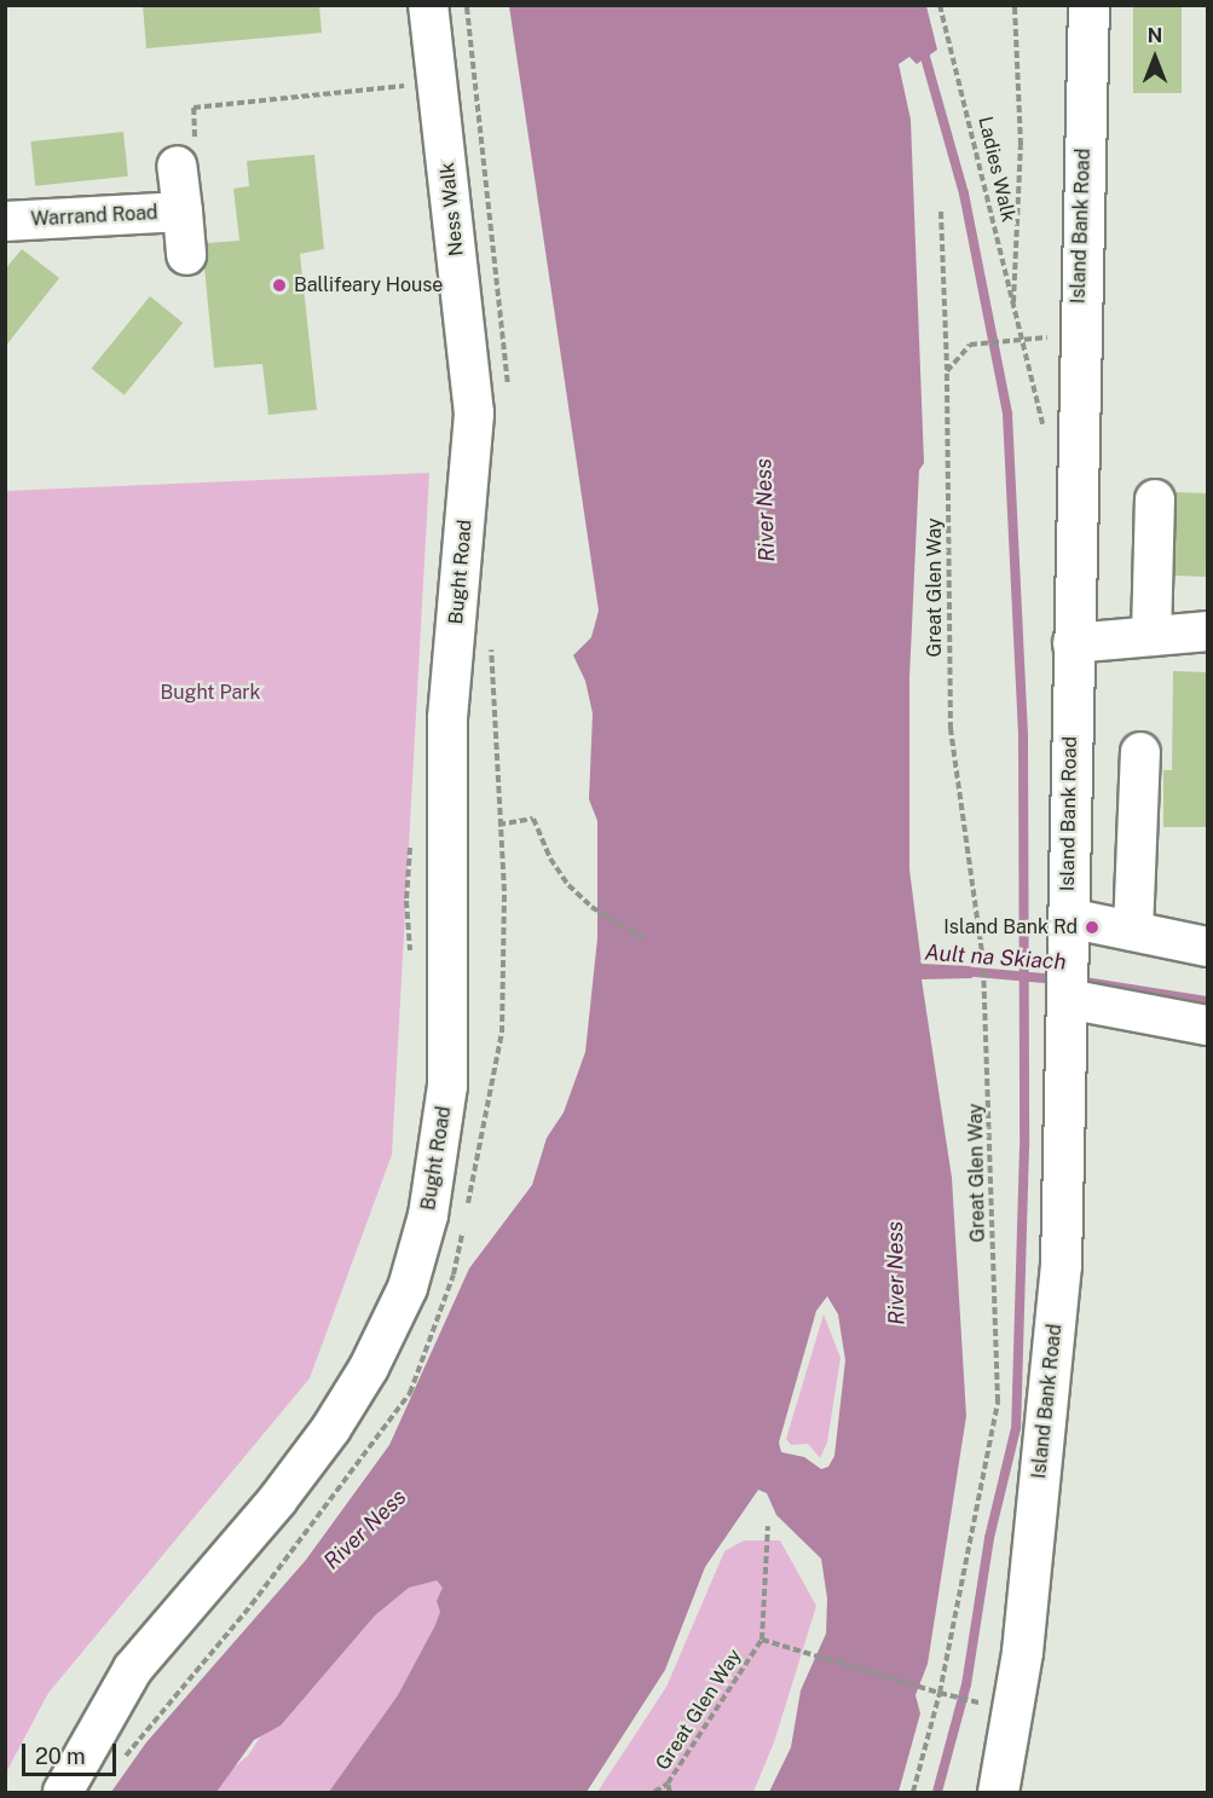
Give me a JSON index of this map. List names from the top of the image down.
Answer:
{
  "streets": {
    "main road": ["Island Bank Road"],
    "street": ["Ness Walk", "Warrand Road", "Bught Road"],
    "path": ["Ladies Walk", "Great Glen Way"]
  },
  "crossings": [
    ["Ladies Walk", "Great Glen Way"],
    ["Ness Walk", "Bught Road"]
  ],
  "water": ["River Ness", "Ault na Skiach"],
  "parks": ["Bught Park"],
  "places": ["Ballifeary House", "Island Bank Rd"],
  "scale_bar": "20 m",
  "north": "top"
}
